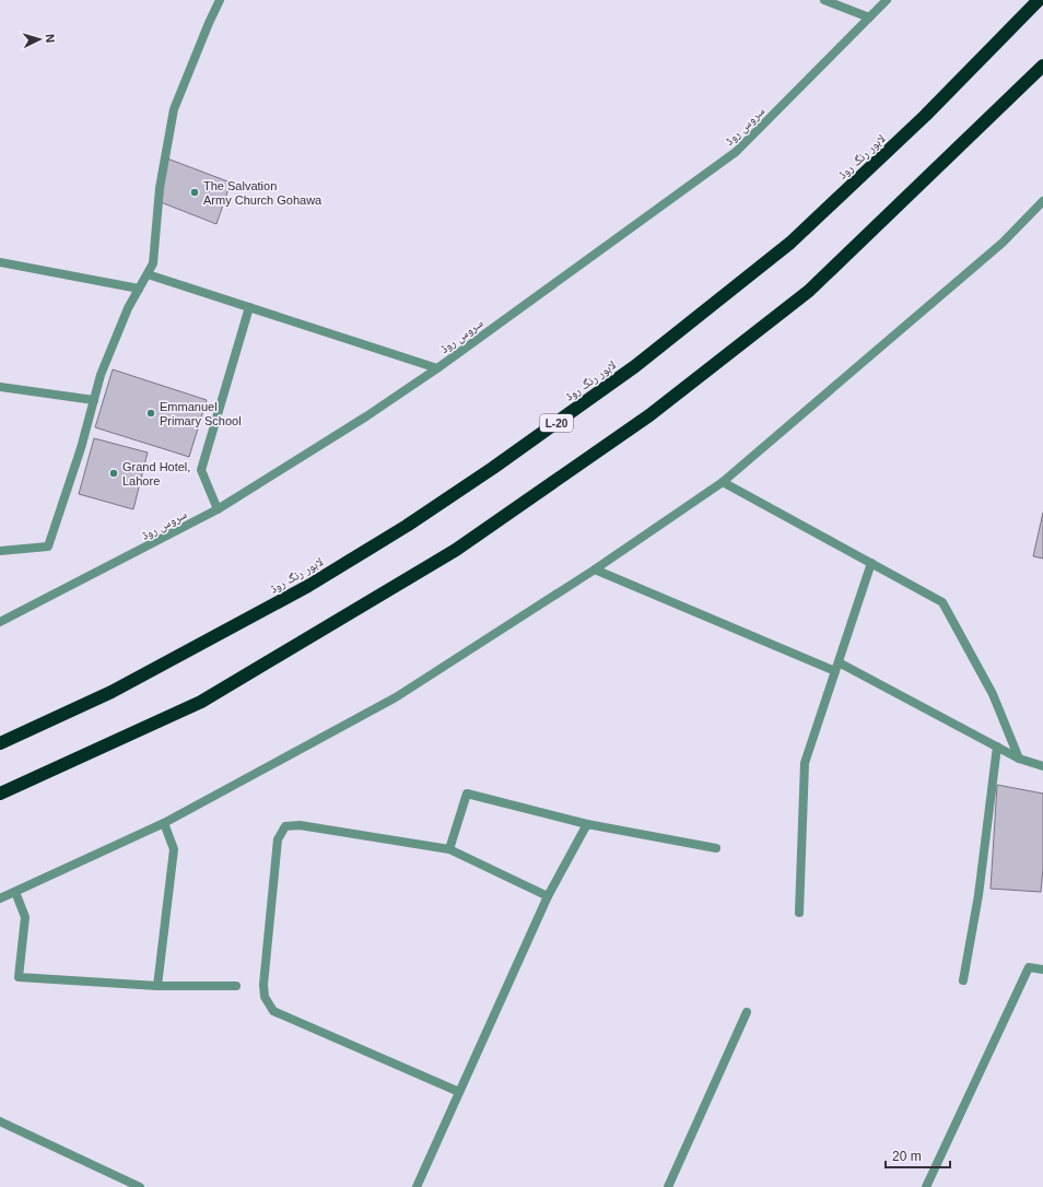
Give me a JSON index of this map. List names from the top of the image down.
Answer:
{
  "streets": {
    "highway": ["لاہور رنگ روڈ", "L-20"],
    "street": ["سروس روڈ"]
  },
  "places": ["The Salvation Army Church Gohawa", "Emmanuel Primary School", "Grand Hotel, Lahore"],
  "scale_bar": "20 m",
  "north": "right"
}
